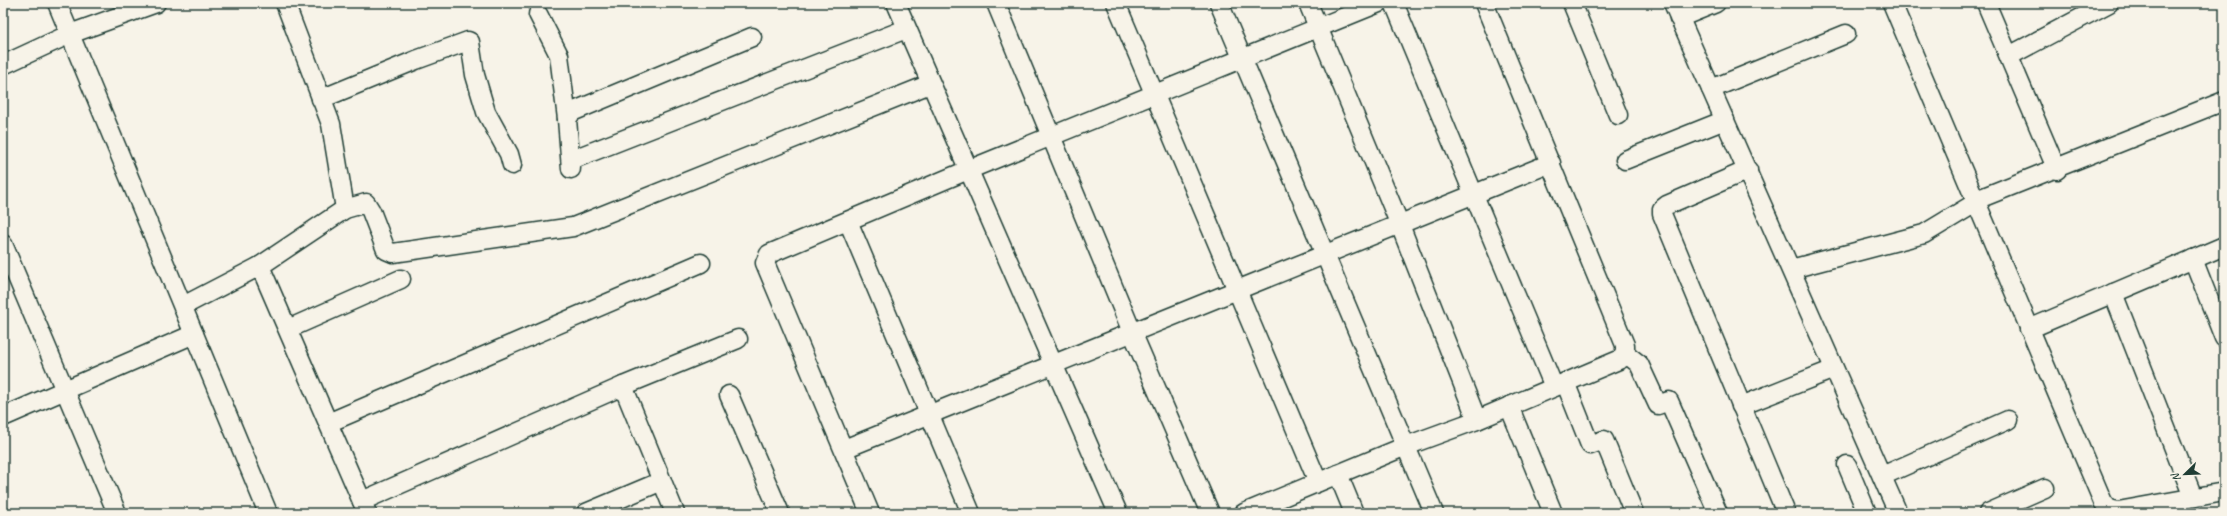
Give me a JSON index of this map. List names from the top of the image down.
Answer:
{
  "north": "bottom left"
}
